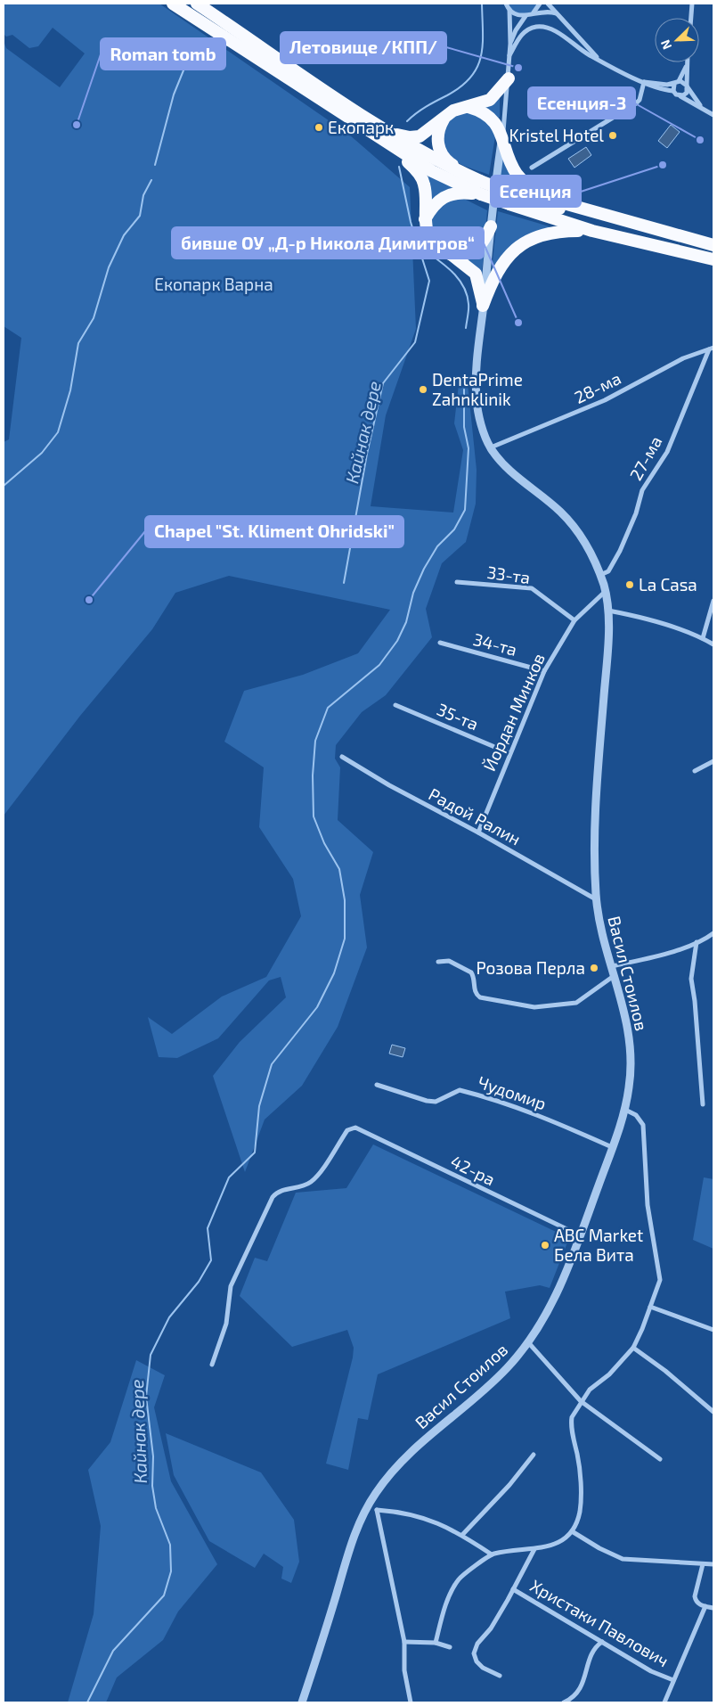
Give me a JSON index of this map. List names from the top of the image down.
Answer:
{
  "streets": {
    "street": [
      "28-ма",
      "27-ма",
      "33-та",
      "34-та",
      "Йордан Минков",
      "35-та",
      "Радой Ралин",
      "Васил Стоилов",
      "Чудомир",
      "42-ра",
      "Христаки Павлович"
    ]
  },
  "crossings": [
    ["28-ма", "27-ма"],
    ["28-ма", "Васил Стоилов"],
    ["27-ма", "Васил Стоилов"],
    ["33-та", "Йордан Минков"],
    ["34-та", "Йордан Минков"],
    ["Йордан Минков", "35-та"],
    ["Йордан Минков", "Радой Ралин"],
    ["Йордан Минков", "Васил Стоилов"],
    ["Радой Ралин", "Васил Стоилов"],
    ["Васил Стоилов", "Чудомир"],
    ["Васил Стоилов", "42-ра"]
  ],
  "water": ["Кайнак дере"],
  "parks": ["Екопарк Варна"],
  "places": [
    "Летовище /КПП/",
    "Roman tomb",
    "Екопарк",
    "Kristel Hotel",
    "Есенция-3",
    "Есенция",
    "бивше ОУ „Д-р Никола Димитров“",
    "DentaPrime Zahnklinik",
    "La Casa",
    "Chapel \"St. Kliment Ohridski\"",
    "Розова Перла",
    "ABC Market Бела Вита"
  ],
  "north": "bottom left"
}
